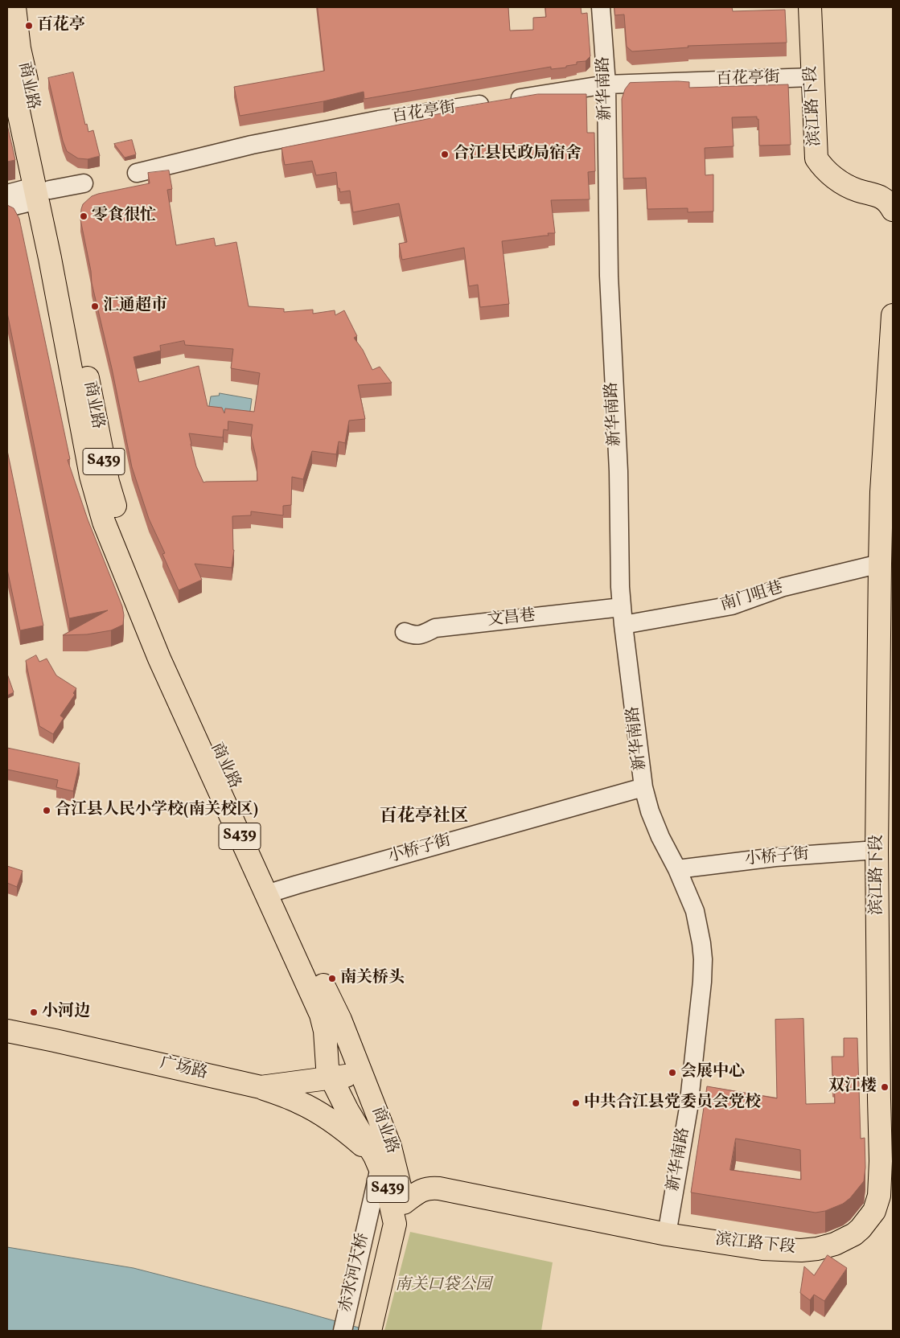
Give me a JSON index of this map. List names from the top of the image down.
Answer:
{
  "streets": {
    "main road": [
      "商业路",
      "滨江路下段",
      "S439",
      "广场路",
      "赤水河大桥"
    ],
    "street": [
      "百花亭街",
      "新华南路",
      "南门咀巷",
      "文昌巷",
      "小桥子街"
    ]
  },
  "crossings": [
    ["百花亭街", "新华南路"],
    ["百花亭街", "滨江路下段"],
    ["商业路", "小桥子街"],
    ["商业路", "广场路"],
    ["商业路", "赤水河大桥"],
    ["新华南路", "滨江路下段"],
    ["新华南路", "南门咀巷"],
    ["新华南路", "文昌巷"],
    ["新华南路", "小桥子街"],
    ["滨江路下段", "南门咀巷"],
    ["滨江路下段", "小桥子街"],
    ["南门咀巷", "文昌巷"]
  ],
  "districts": ["百花亭社区"],
  "parks": ["南关口袋公园"],
  "places": [
    "百花亭",
    "合江县民政局宿舍",
    "零食很忙",
    "汇通超市",
    "合江县人民小学校(南关校区)",
    "南关桥头",
    "小河边",
    "会展中心",
    "双江楼",
    "中共合江县党委员会党校"
  ]
}
